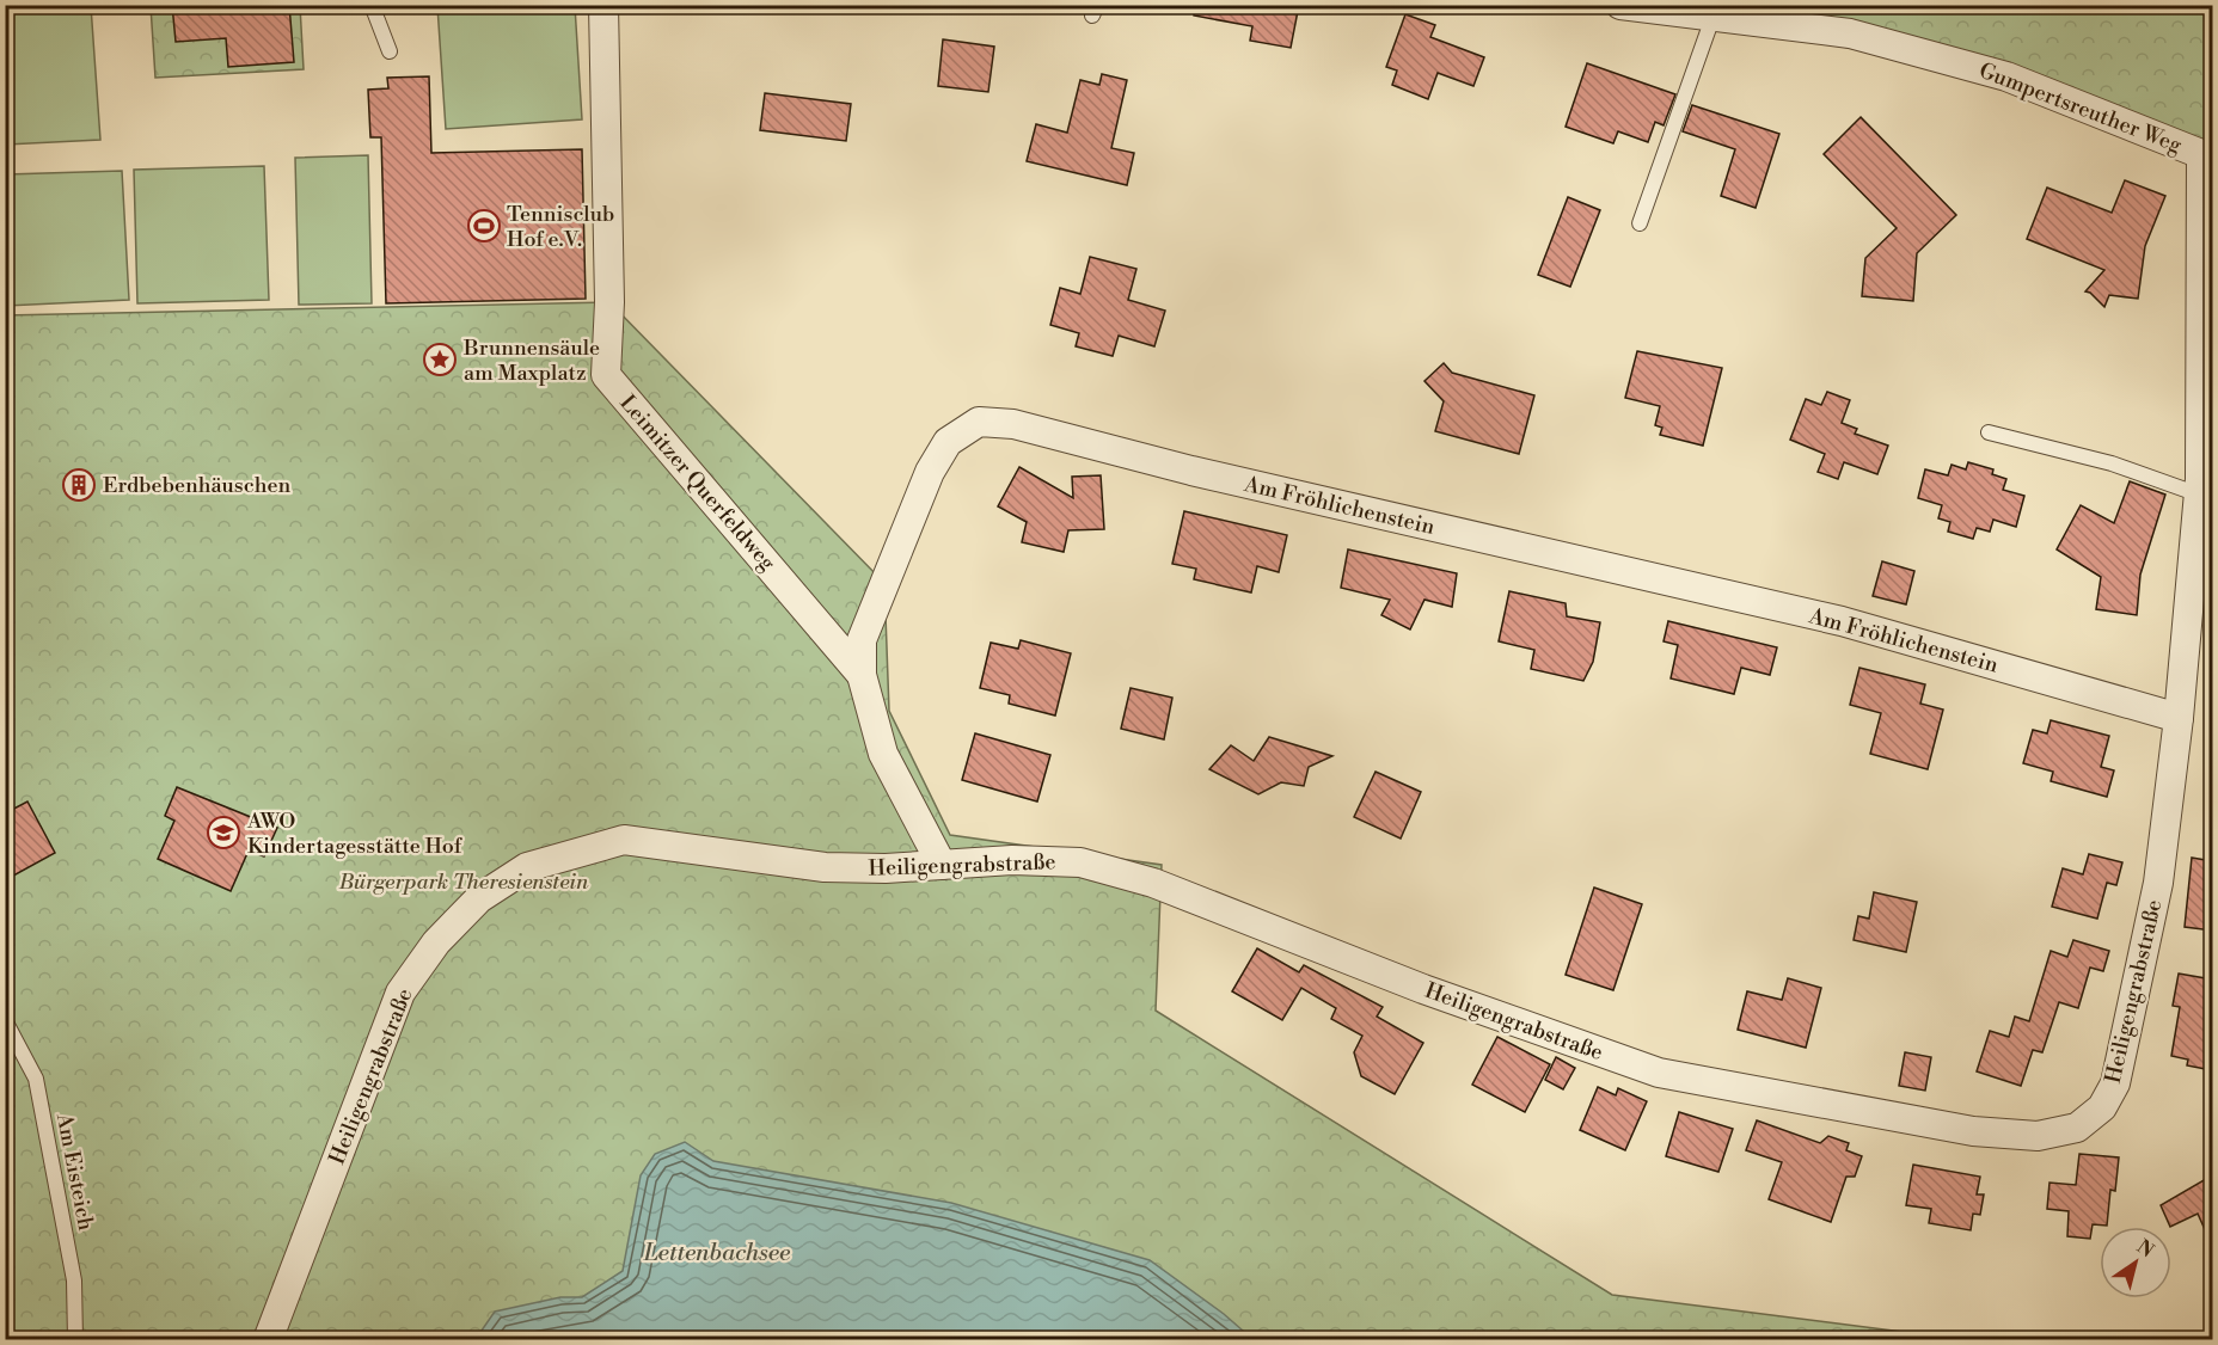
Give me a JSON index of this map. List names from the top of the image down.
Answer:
{
  "streets": {
    "street": [
      "Gumpertsreuther Weg",
      "Leimitzer Querfeldweg",
      "Am Fröhlichenstein",
      "Heiligengrabstraße"
    ],
    "lane": ["Am Eisteich"]
  },
  "crossings": [
    ["Gumpertsreuther Weg", "Heiligengrabstraße"],
    ["Leimitzer Querfeldweg", "Am Fröhlichenstein"],
    ["Am Fröhlichenstein", "Heiligengrabstraße"]
  ],
  "water": ["Lettenbachsee"],
  "parks": ["Bürgerpark Theresienstein"],
  "places": {
    "sports": ["Tennisclub Hof e.V."],
    "place": ["Brunnensäule am Maxplatz"],
    "building": ["Erdbebenhäuschen"],
    "school or university": ["AWO Kindertagesstätte Hof"]
  },
  "north": "top right"
}
